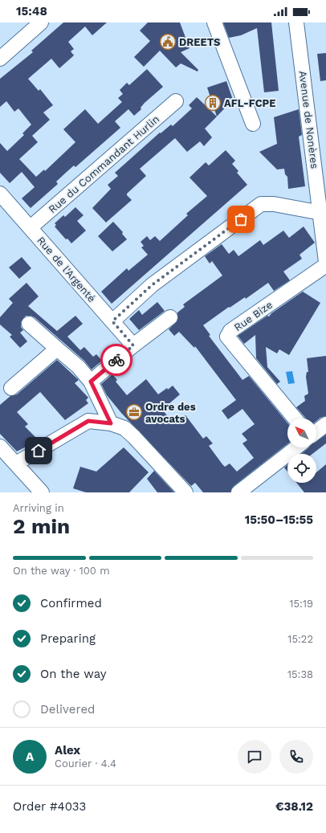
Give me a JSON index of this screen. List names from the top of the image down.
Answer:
{
  "streets": {
    "street": [
      "Avenue de Nonères",
      "Rue du Commandant Hurlin",
      "Rue de l'Argenté",
      "Rue Bize"
    ]
  },
  "crossings": [
    ["Rue du Commandant Hurlin", "Rue de l'Argenté"]
  ],
  "places": {
    "public building": ["DREETS"],
    "building": ["AFL-FCPE"],
    "office": ["Ordre des avocats"]
  },
  "north": "top left",
  "page": {
    "status": "15:48",
    "heading": ["2 min", "Arriving in", "15:50–15:55"],
    "panel": [
      "Alex",
      "Courier · 4.4",
      "Order #4033",
      "€38.12"
    ],
    "bar": "On the way · 100 m",
    "list": [
      ["Confirmed", "15:19"],
      ["Preparing", "15:22"],
      ["On the way", "15:38"],
      "Delivered"
    ],
    "round": "A"
  }
}
